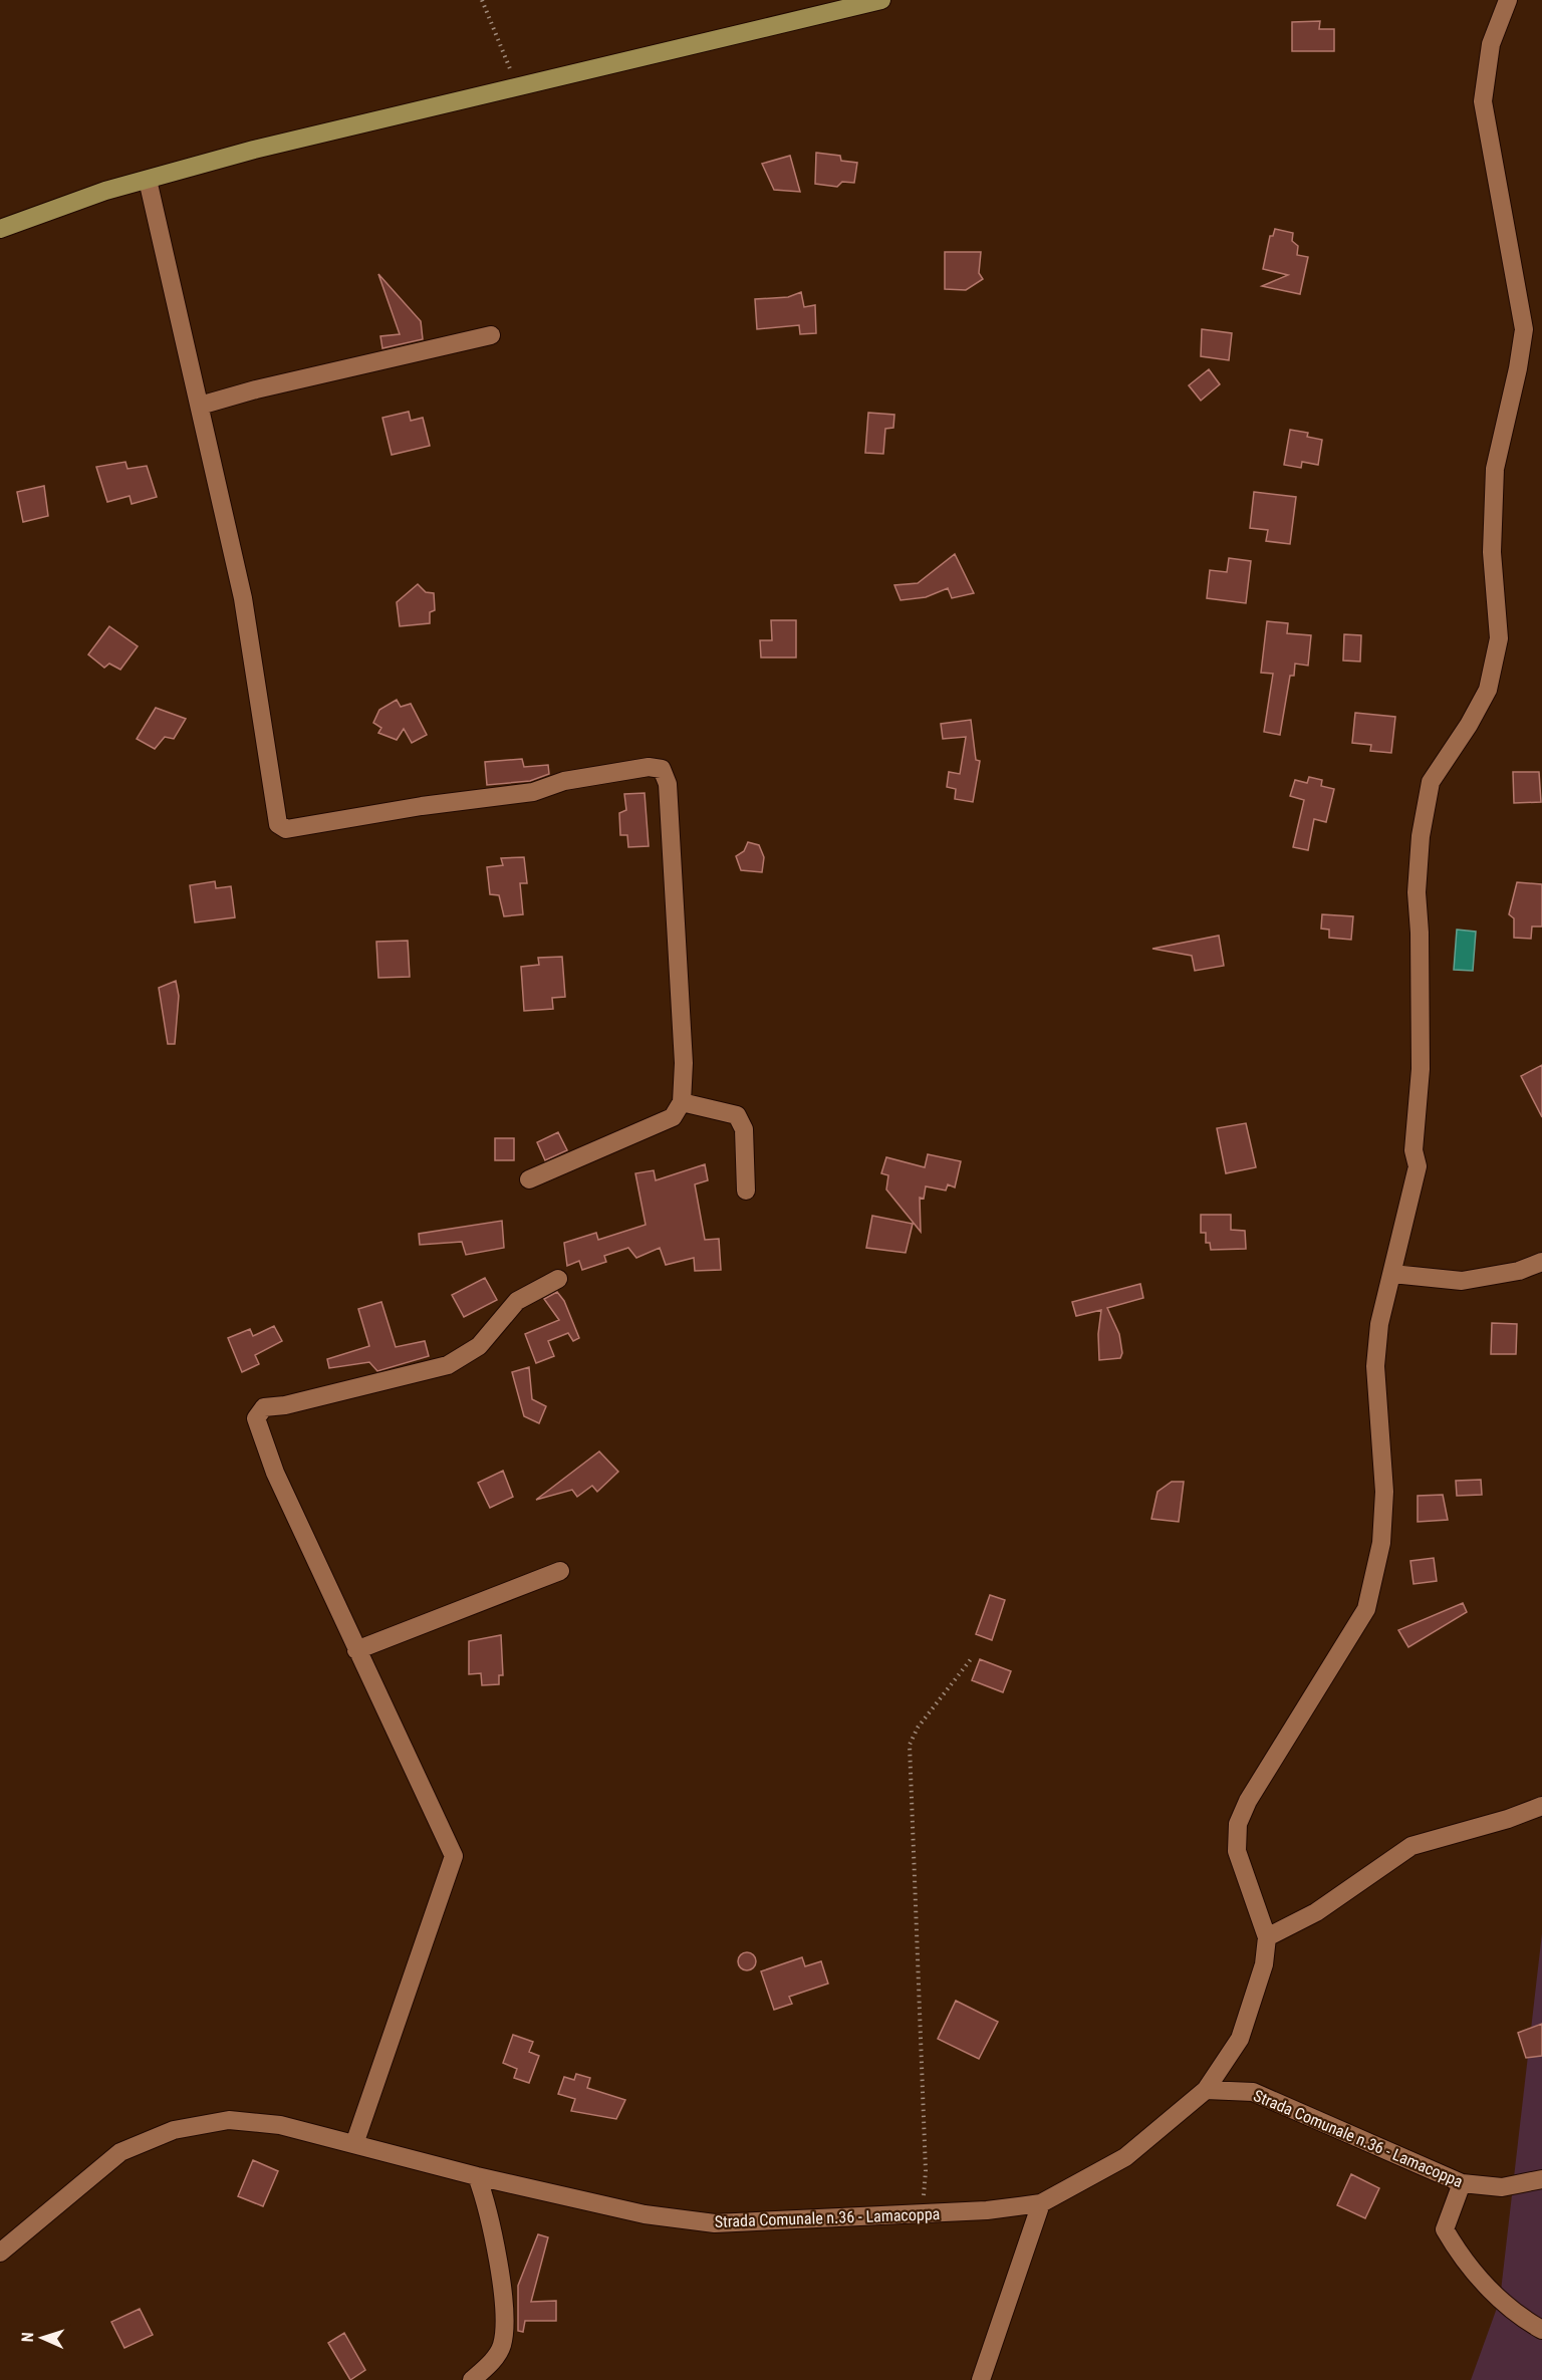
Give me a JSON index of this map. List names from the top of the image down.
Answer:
{
  "streets": {
    "street": ["Strada Comunale n.36 - Lamacoppa"]
  },
  "north": "left"
}
